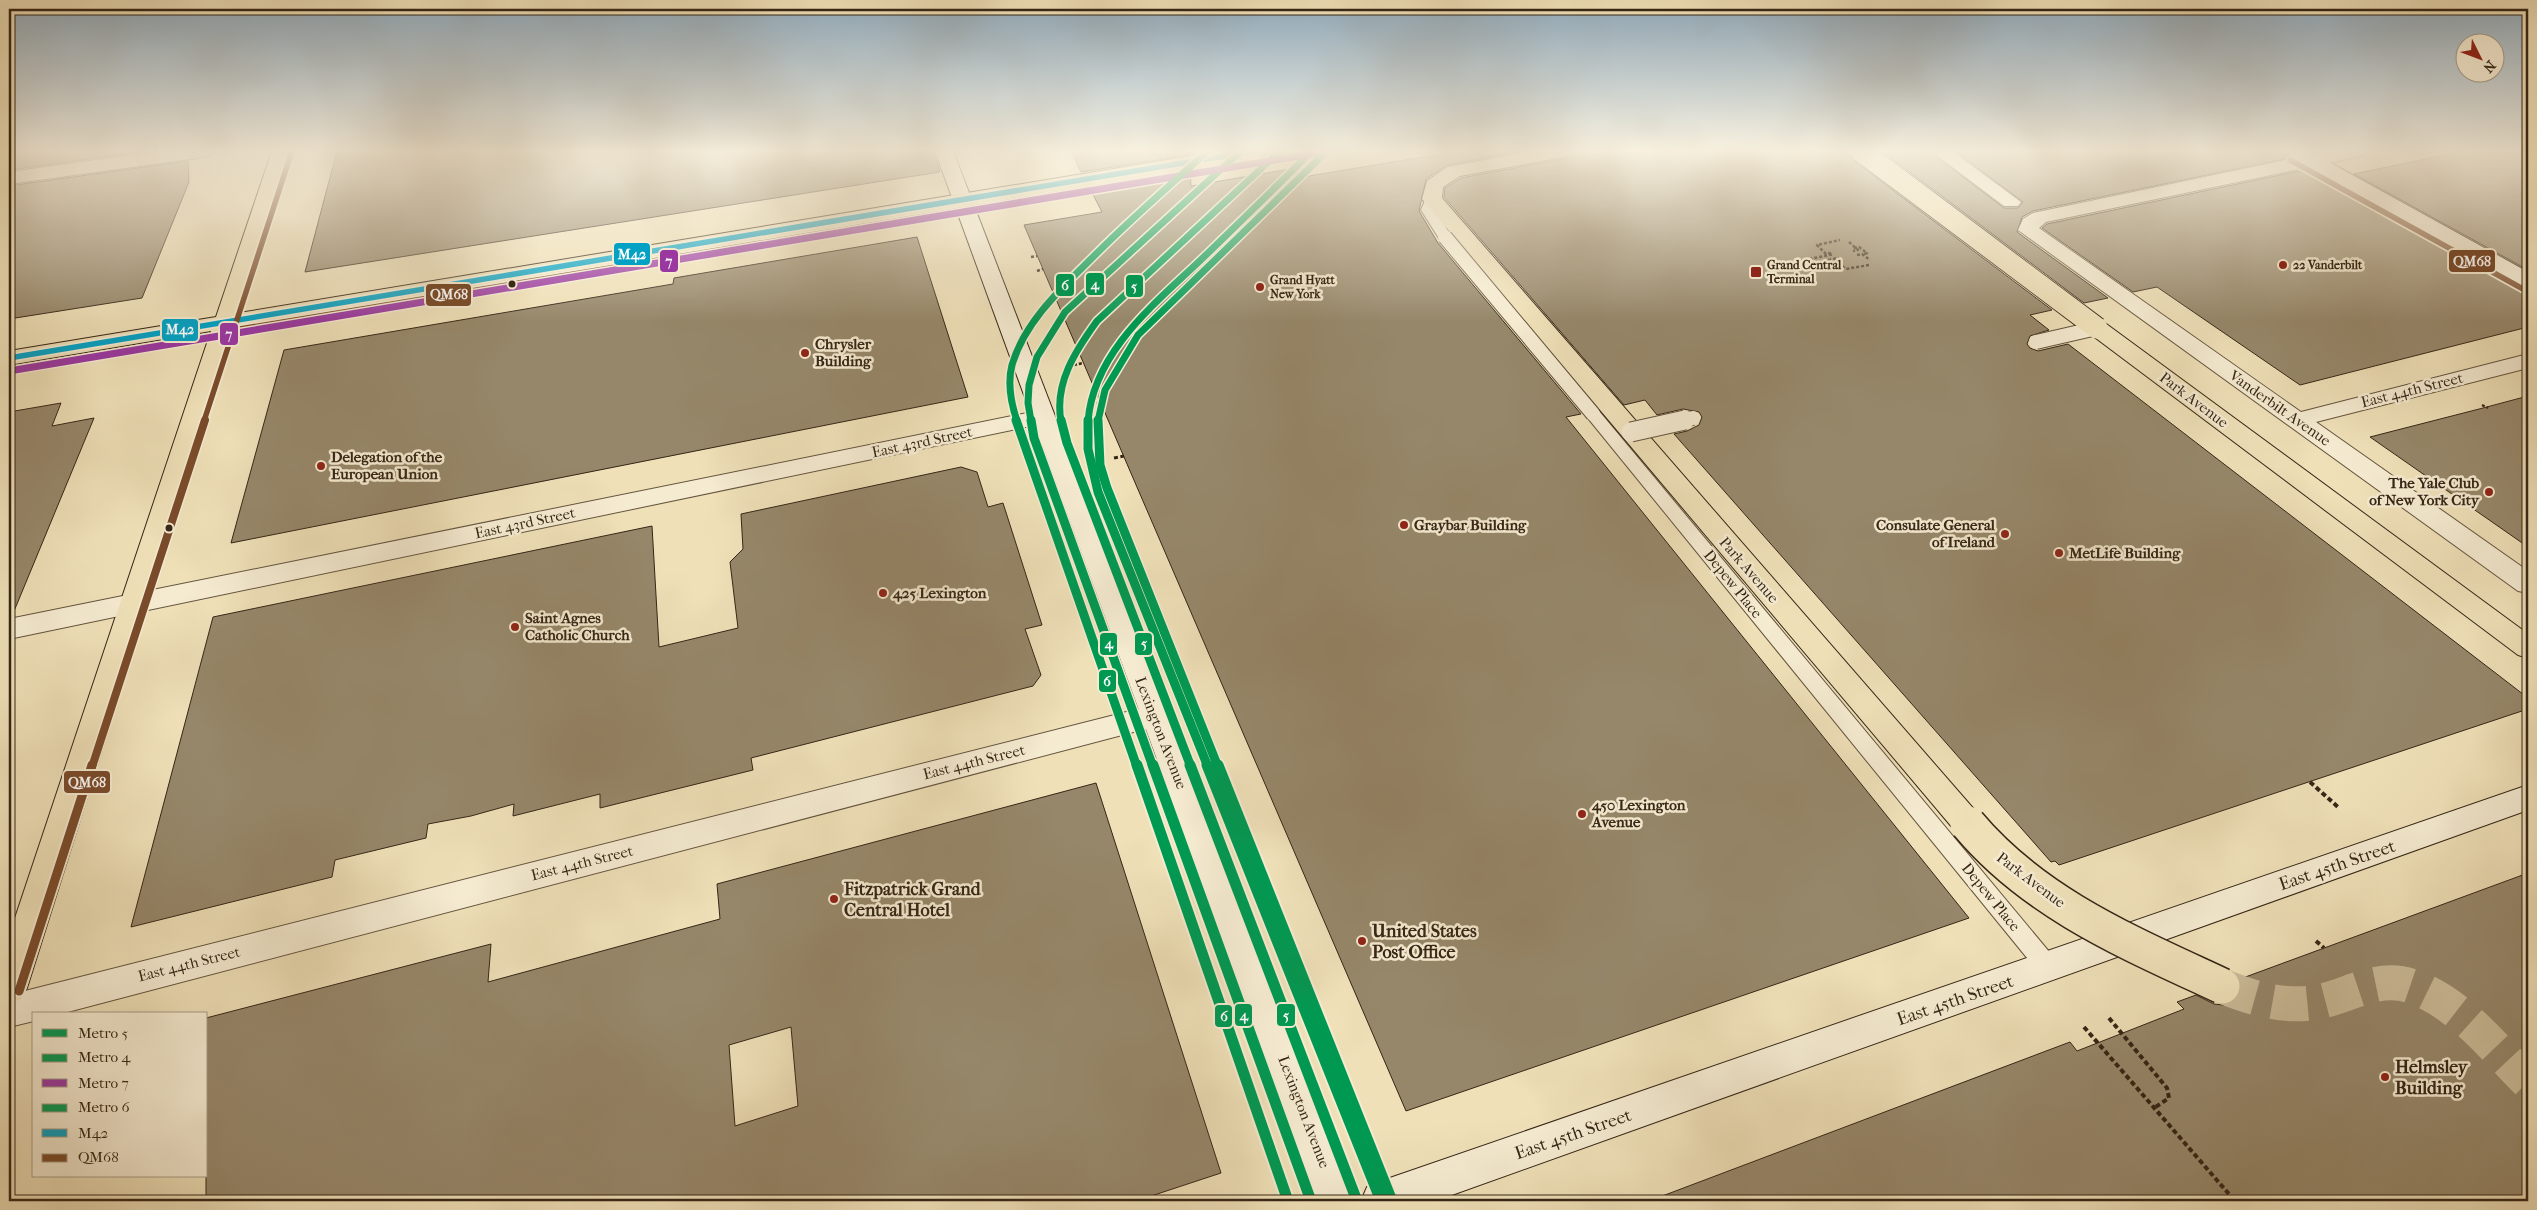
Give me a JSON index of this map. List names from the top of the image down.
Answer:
{
  "streets": {
    "main road": ["Park Avenue"],
    "street": [
      "East 44th Street",
      "Vanderbilt Avenue",
      "East 43rd Street",
      "Lexington Avenue",
      "East 45th Street"
    ],
    "lane": ["Depew Place"]
  },
  "crossings": [
    ["East 44th Street", "Vanderbilt Avenue"],
    ["East 44th Street", "Lexington Avenue"],
    ["East 43rd Street", "Lexington Avenue"],
    ["Depew Place", "East 45th Street"]
  ],
  "places": {
    "other": [
      "22 Vanderbilt",
      "Grand Hyatt New York",
      "Chrysler Building",
      "Delegation of the European Union",
      "The Yale Club of New York City",
      "Graybar Building",
      "Consulate General of Ireland",
      "MetLife Building",
      "425 Lexington",
      "Saint Agnes Catholic Church",
      "450 Lexington Avenue",
      "Fitzpatrick Grand Central Hotel",
      "United States Post Office",
      "Helmsley Building"
    ],
    "transit": ["Grand Central Terminal"]
  },
  "lines": [
    "metro line 5",
    "metro line 4",
    "metro line 7",
    "metro line 6",
    "transit line M42",
    "transit line QM68"
  ],
  "legend": [
    "Metro 5",
    "Metro 4",
    "Metro 7",
    "Metro 6",
    "M42",
    "QM68"
  ],
  "north": "bottom right"
}
